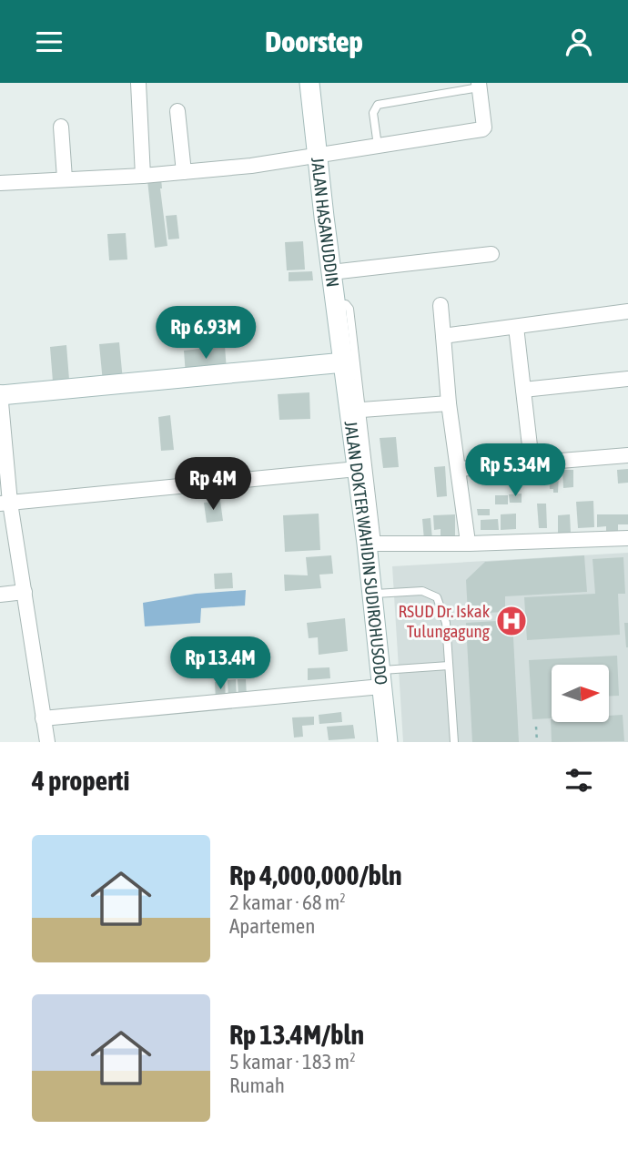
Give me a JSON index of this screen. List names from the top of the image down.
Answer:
{
  "streets": {
    "main road": ["JALAN HASANUDDIN", "JALAN DOKTER WAHIDIN SUDIROHUSODO"]
  },
  "crossings": [
    ["JALAN HASANUDDIN", "JALAN DOKTER WAHIDIN SUDIROHUSODO"]
  ],
  "places": {
    "hospital": ["RSUD Dr. Iskak Tulungagung"]
  },
  "north": "right",
  "page": {
    "header": "Doorstep",
    "price": [
      "Rp 6.93M",
      "Rp 5.34M",
      "Rp 4M",
      "Rp 13.4M"
    ],
    "heading": "4 properti",
    "list": [
      {
        "name": "Rp 4,000,000/bln",
        "note": "2 kamar · 68 m² · Apartemen"
      },
      {
        "name": "Rp 13.4M/bln",
        "note": "5 kamar · 183 m² · Rumah"
      }
    ]
  }
}
